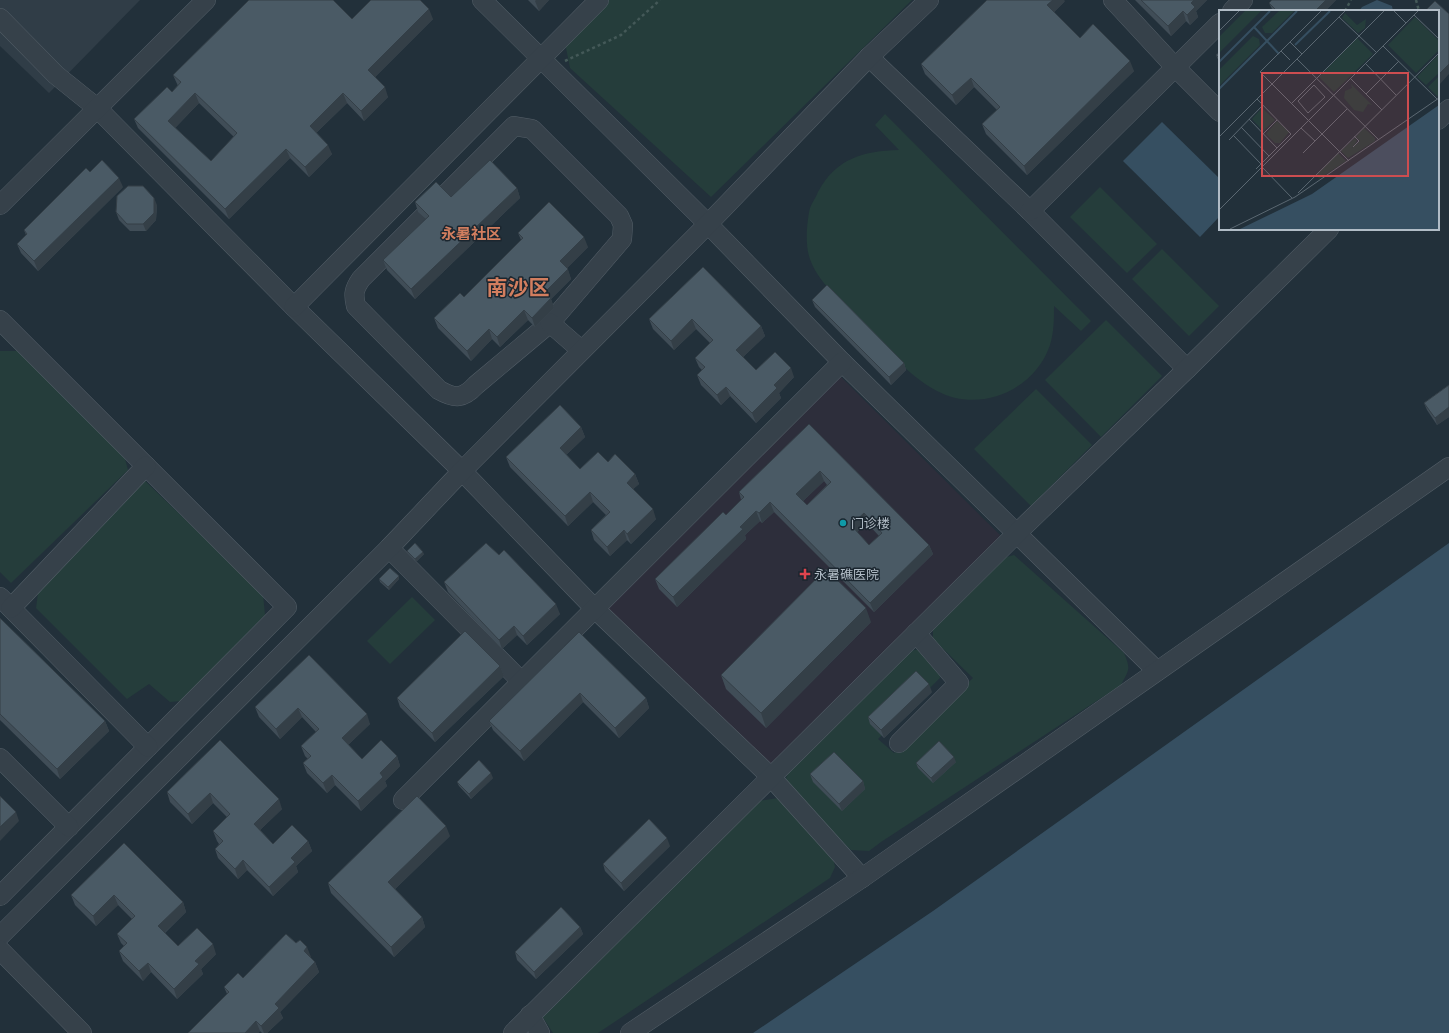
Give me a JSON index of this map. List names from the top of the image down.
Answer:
{
  "districts": ["永暑社区", "南沙区"],
  "places": {
    "other": ["门诊楼"],
    "health": ["永暑礁医院"]
  }
}
